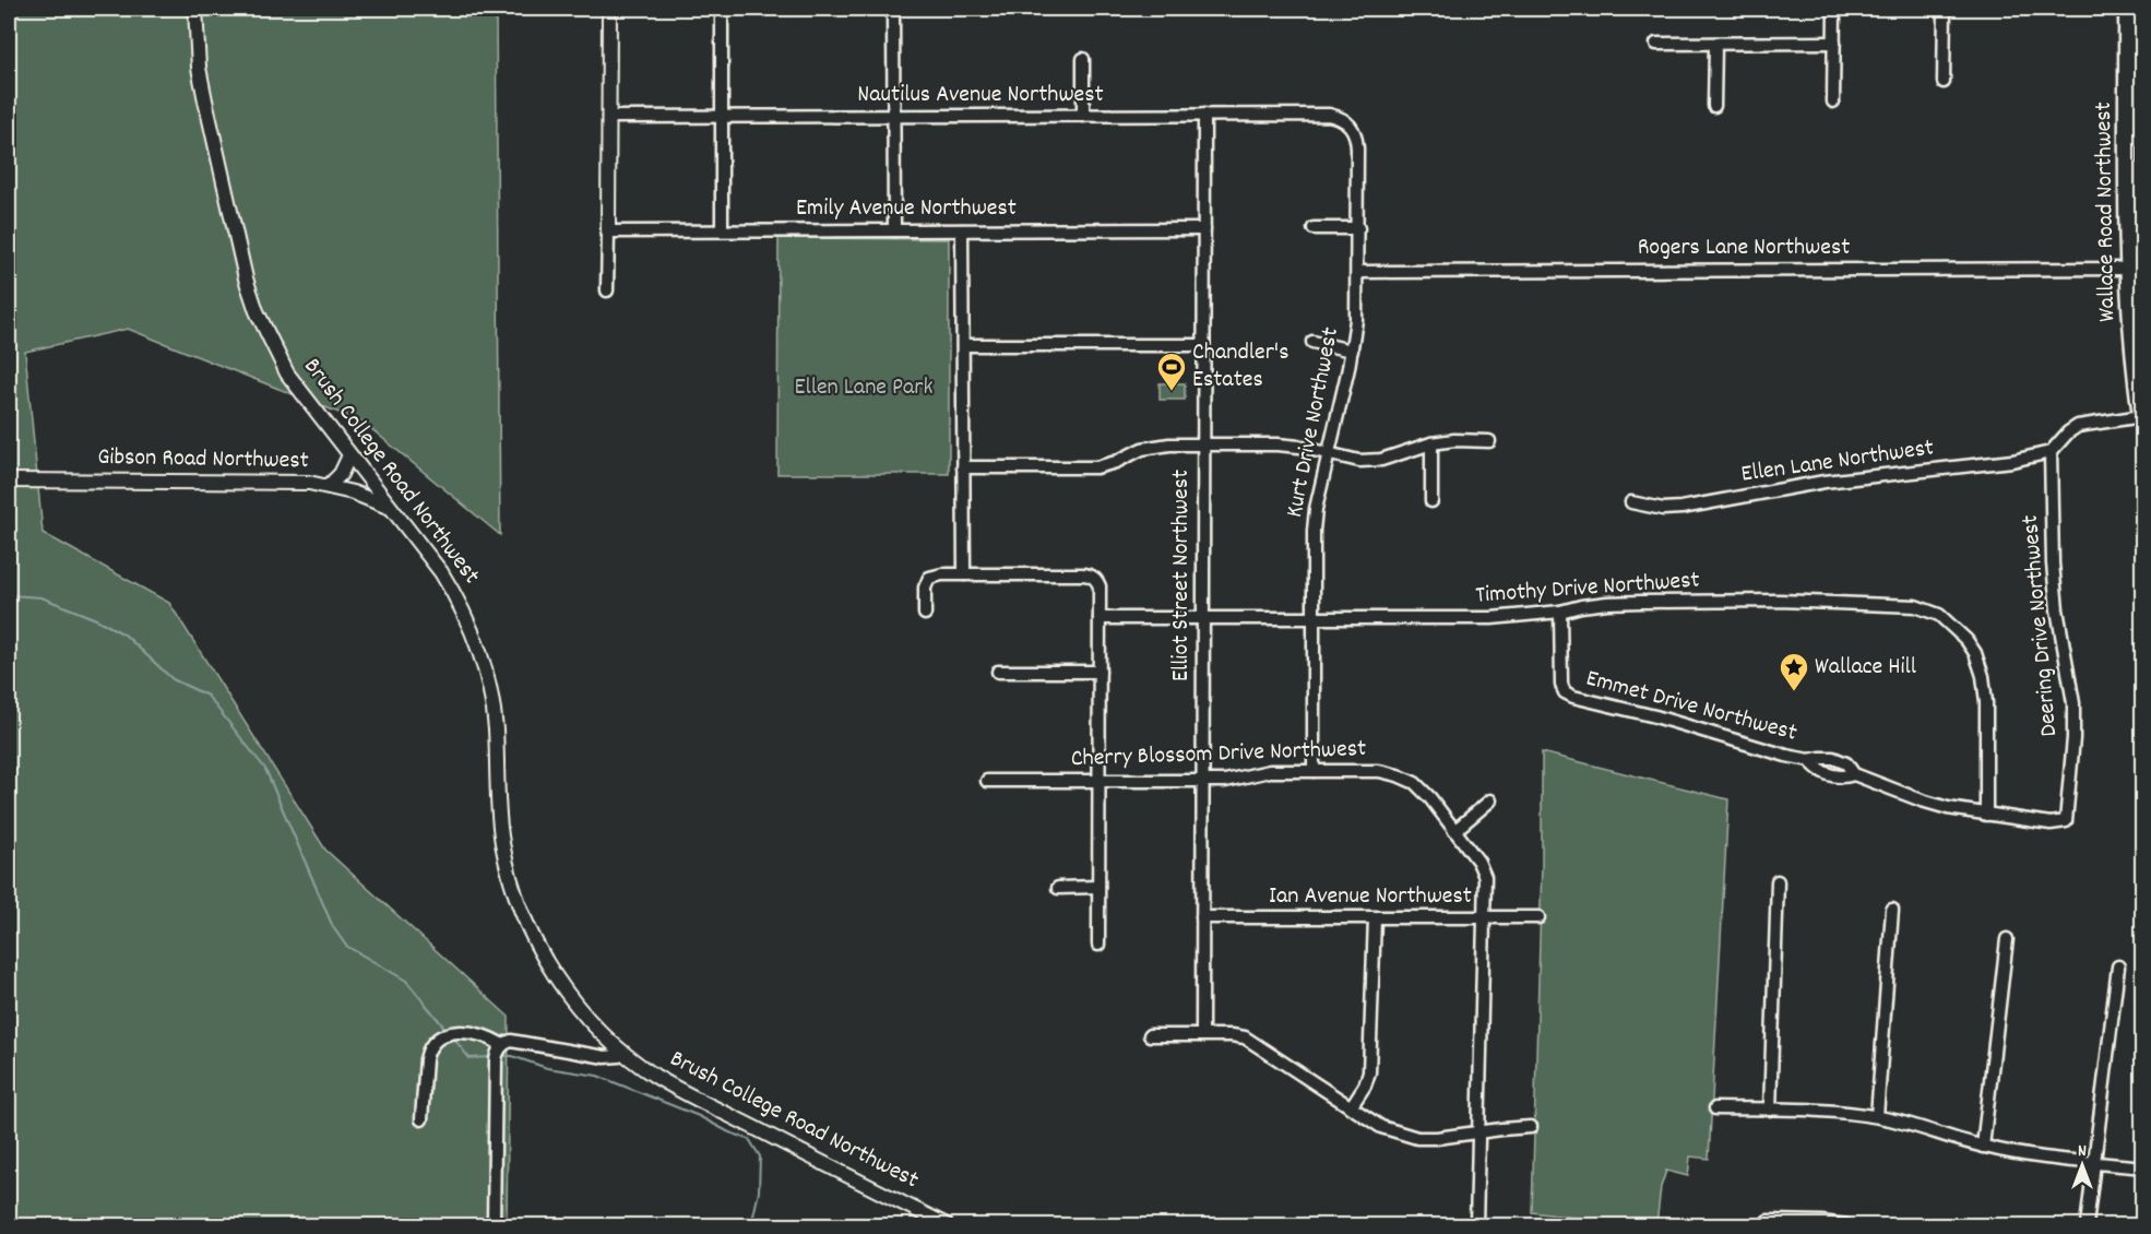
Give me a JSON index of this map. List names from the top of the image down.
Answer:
{
  "streets": {
    "main road": ["Wallace Road Northwest"],
    "street": [
      "Nautilus Avenue Northwest",
      "Emily Avenue Northwest",
      "Rogers Lane Northwest",
      "Kurt Drive Northwest",
      "Gibson Road Northwest",
      "Ellen Lane Northwest",
      "Brush College Road Northwest",
      "Elliot Street Northwest",
      "Timothy Drive Northwest",
      "Deering Drive Northwest",
      "Emmet Drive Northwest",
      "Cherry Blossom Drive Northwest",
      "Ian Avenue Northwest"
    ]
  },
  "crossings": [
    ["Nautilus Avenue Northwest", "Kurt Drive Northwest"],
    ["Nautilus Avenue Northwest", "Elliot Street Northwest"],
    ["Emily Avenue Northwest", "Elliot Street Northwest"],
    ["Wallace Road Northwest", "Rogers Lane Northwest"],
    ["Rogers Lane Northwest", "Kurt Drive Northwest"],
    ["Kurt Drive Northwest", "Timothy Drive Northwest"],
    ["Kurt Drive Northwest", "Cherry Blossom Drive Northwest"],
    ["Gibson Road Northwest", "Brush College Road Northwest"],
    ["Ellen Lane Northwest", "Deering Drive Northwest"],
    ["Elliot Street Northwest", "Timothy Drive Northwest"],
    ["Elliot Street Northwest", "Cherry Blossom Drive Northwest"],
    ["Elliot Street Northwest", "Ian Avenue Northwest"],
    ["Timothy Drive Northwest", "Emmet Drive Northwest"],
    ["Deering Drive Northwest", "Emmet Drive Northwest"],
    ["Cherry Blossom Drive Northwest", "Ian Avenue Northwest"]
  ],
  "parks": ["Ellen Lane Park"],
  "places": {
    "sports": ["Chandler's Estates"],
    "place": ["Wallace Hill"]
  },
  "north": "top"
}
